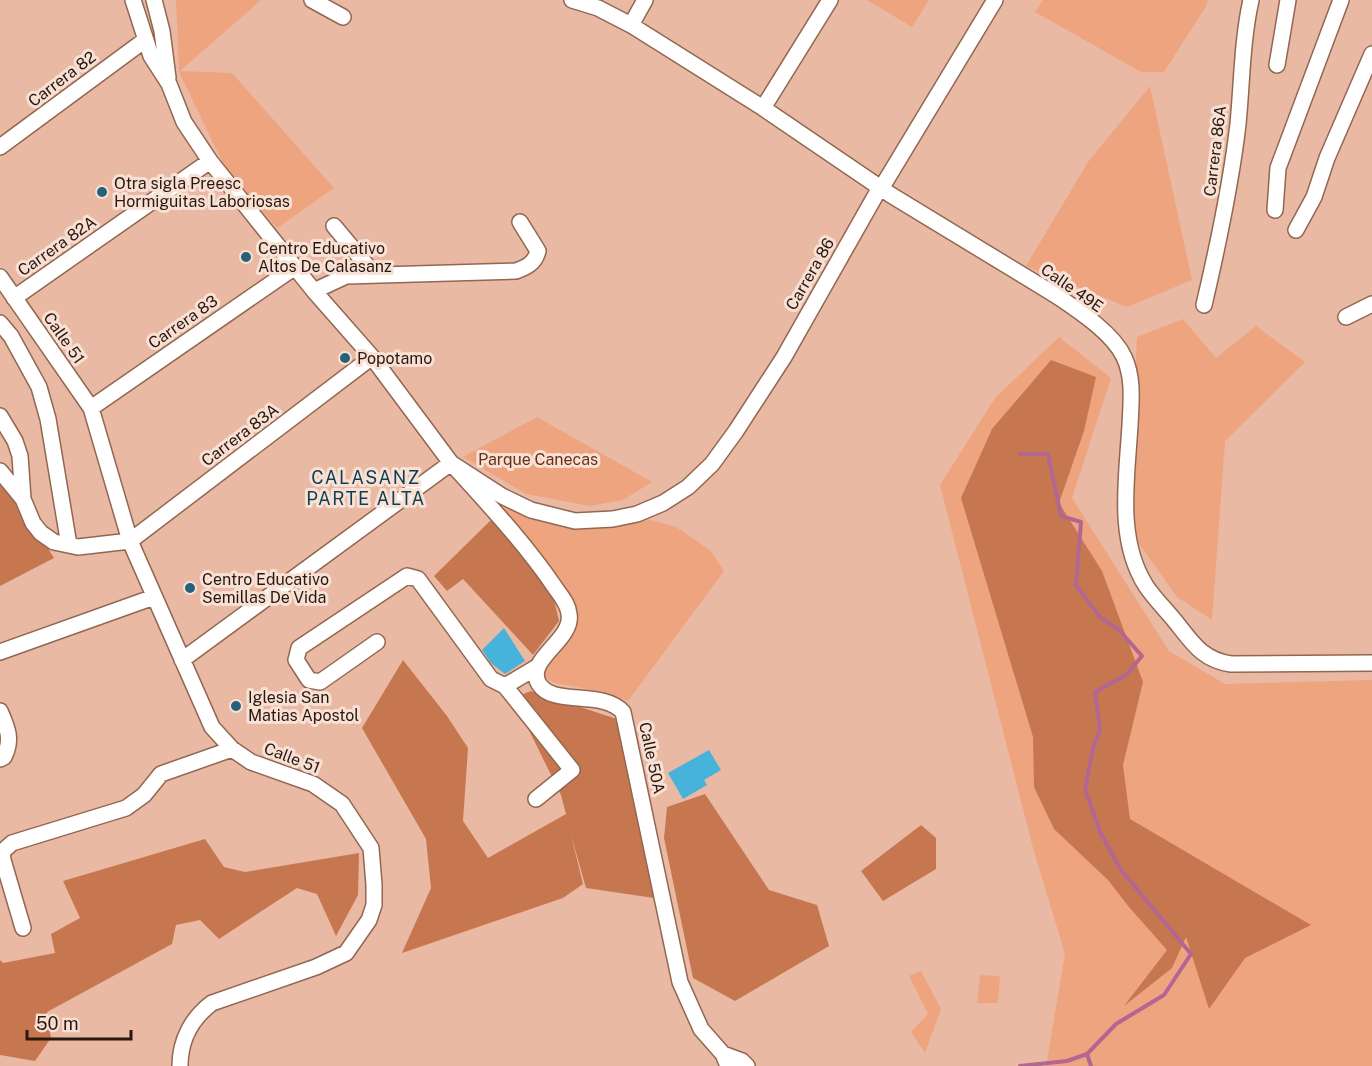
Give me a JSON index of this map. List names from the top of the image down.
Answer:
{
  "streets": {
    "street": [
      "Carrera 82",
      "Carrera 86A",
      "Carrera 82A",
      "Carrera 86",
      "Calle 49E",
      "Carrera 83",
      "Calle 51",
      "Carrera 83A",
      "Calle 50A"
    ]
  },
  "crossings": [
    ["Carrera 82A", "Calle 51"],
    ["Carrera 86", "Calle 49E"],
    ["Carrera 83", "Calle 51"],
    ["Calle 51", "Carrera 83A"]
  ],
  "districts": ["CALASANZ PARTE ALTA"],
  "parks": ["Parque Canecas"],
  "places": [
    "Otra sigla Preesc Hormiguitas Laboriosas",
    "Centro Educativo Altos De Calasanz",
    "Popotamo",
    "Centro Educativo Semillas De Vida",
    "Iglesia San Matias Apostol"
  ],
  "scale_bar": "50 m"
}
